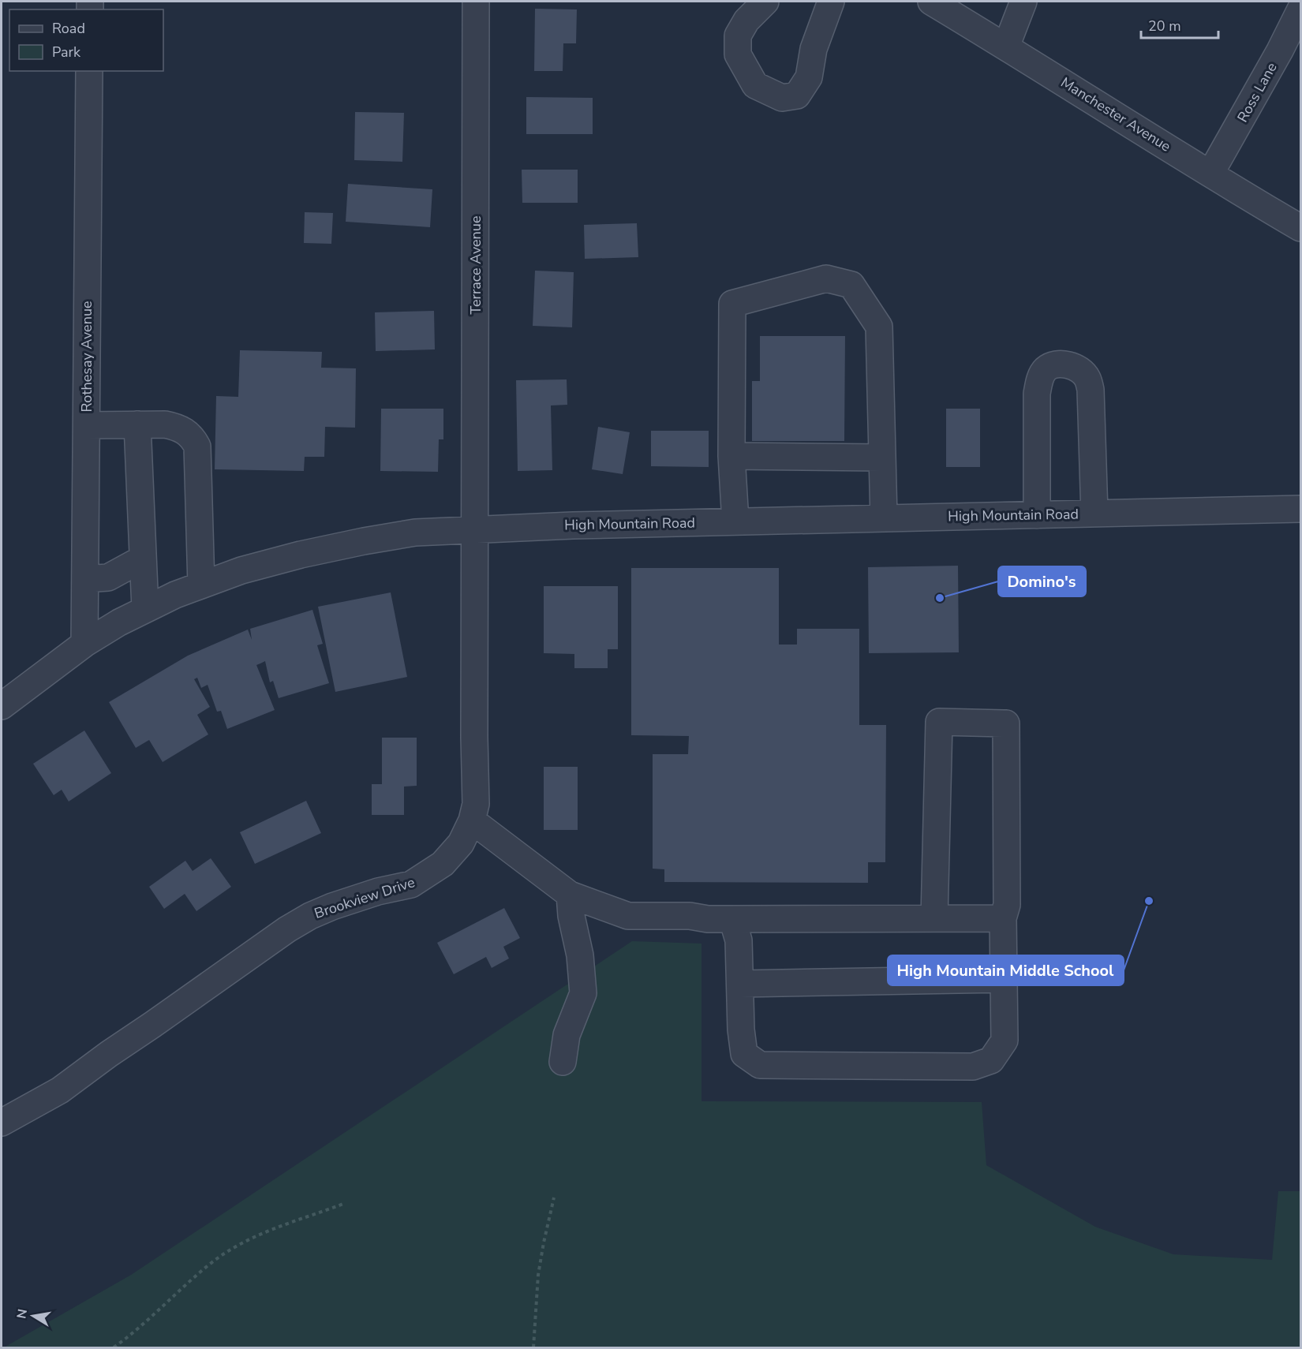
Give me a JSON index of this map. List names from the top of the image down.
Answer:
{
  "streets": {
    "street": [
      "Ross Lane",
      "Manchester Avenue",
      "Terrace Avenue",
      "Rothesay Avenue",
      "High Mountain Road",
      "Brookview Drive"
    ]
  },
  "crossings": [
    ["Ross Lane", "Manchester Avenue"],
    ["Terrace Avenue", "High Mountain Road"],
    ["Terrace Avenue", "Brookview Drive"],
    ["Rothesay Avenue", "High Mountain Road"],
    ["High Mountain Road", "Brookview Drive"]
  ],
  "places": ["Domino's", "High Mountain Middle School"],
  "legend": ["Road", "Park"],
  "scale_bar": "20 m",
  "north": "left"
}
